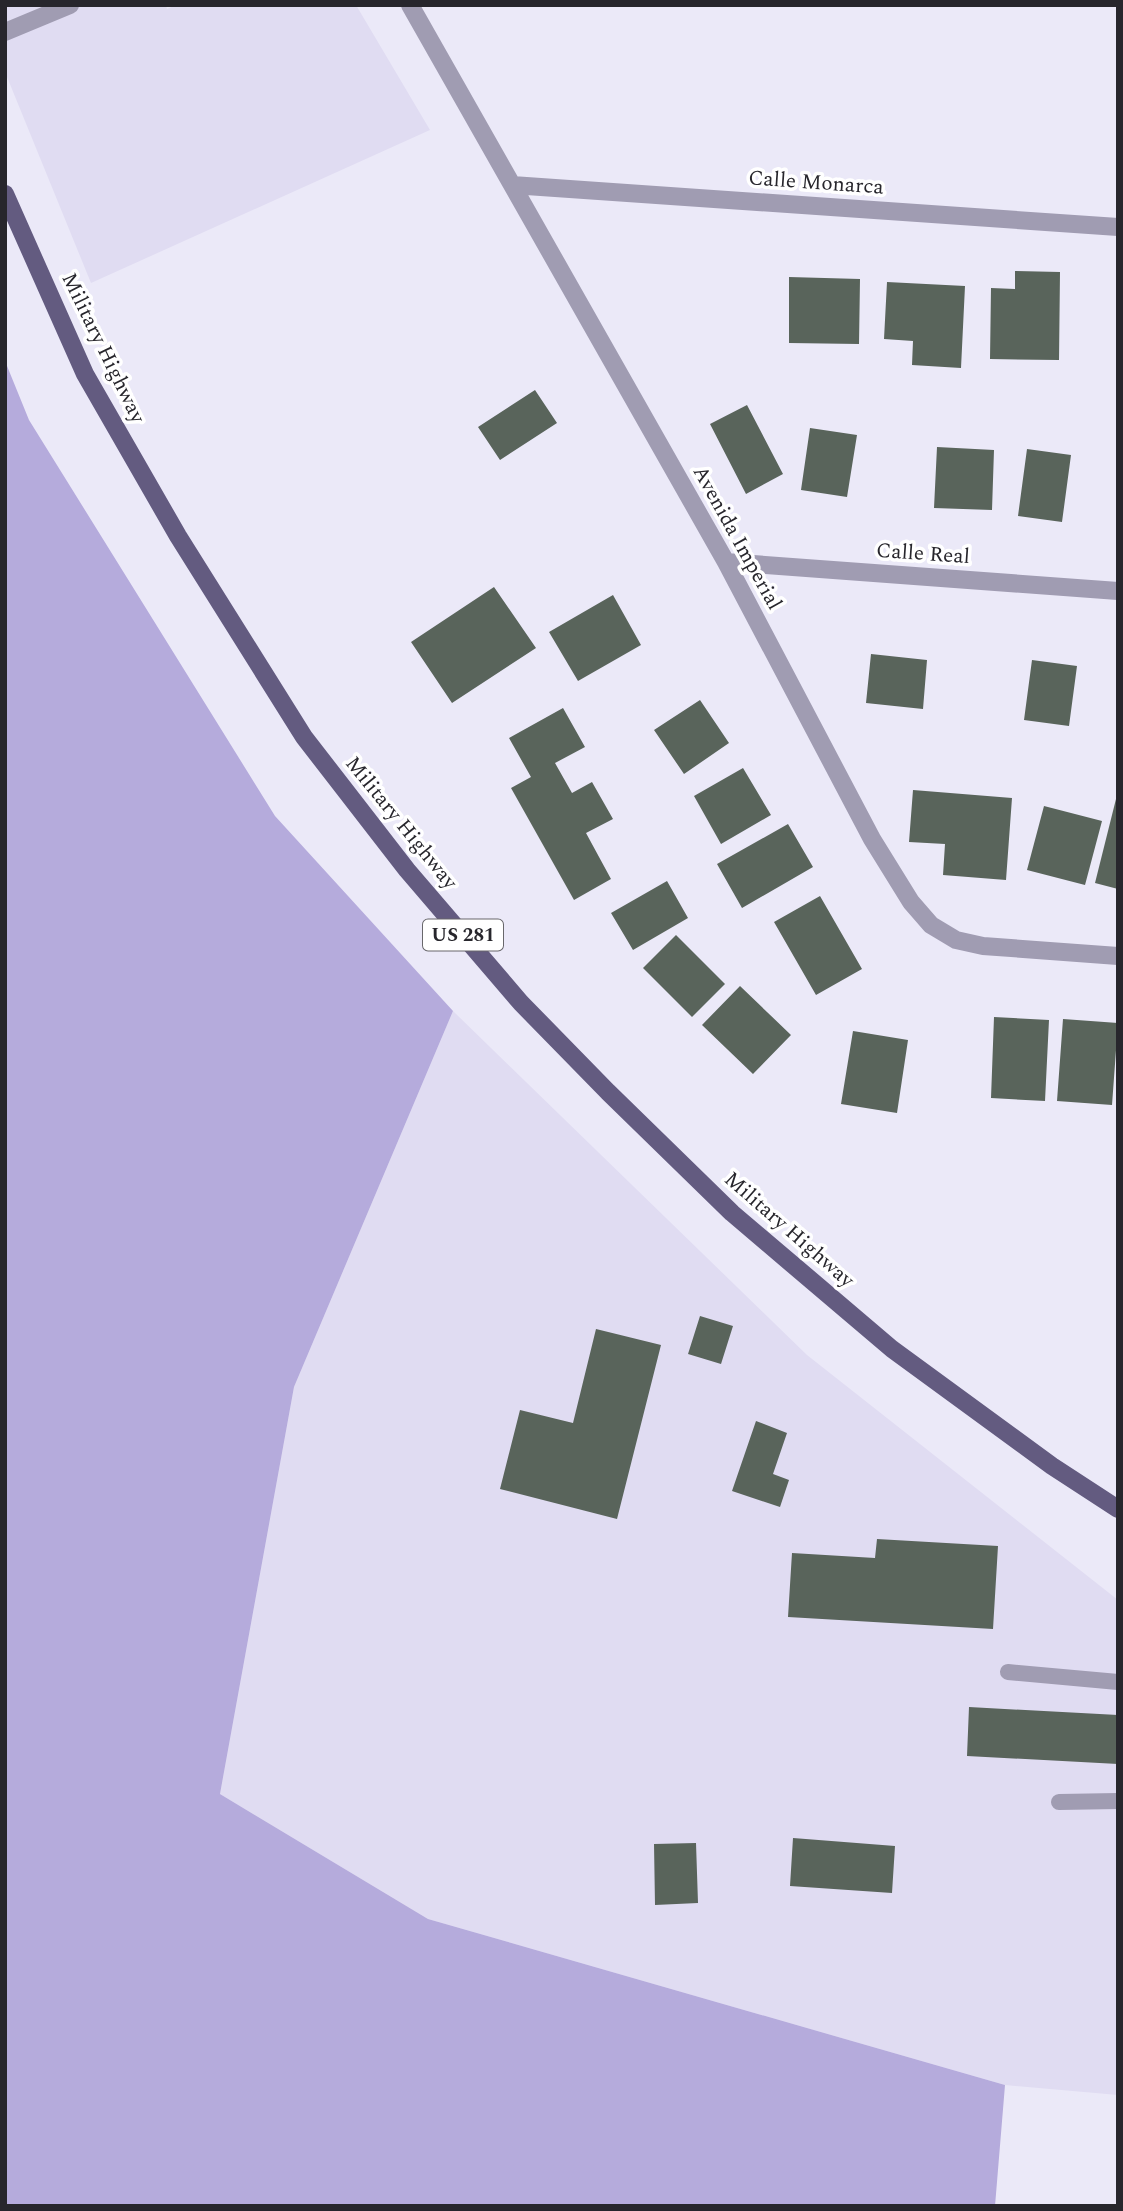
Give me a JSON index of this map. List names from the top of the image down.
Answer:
{
  "streets": {
    "main road": ["Military Highway", "US 281"],
    "street": ["Calle Monarca", "Avenida Imperial", "Calle Real"]
  },
  "crossings": [
    ["Calle Monarca", "Avenida Imperial"],
    ["Avenida Imperial", "Calle Real"]
  ]
}
